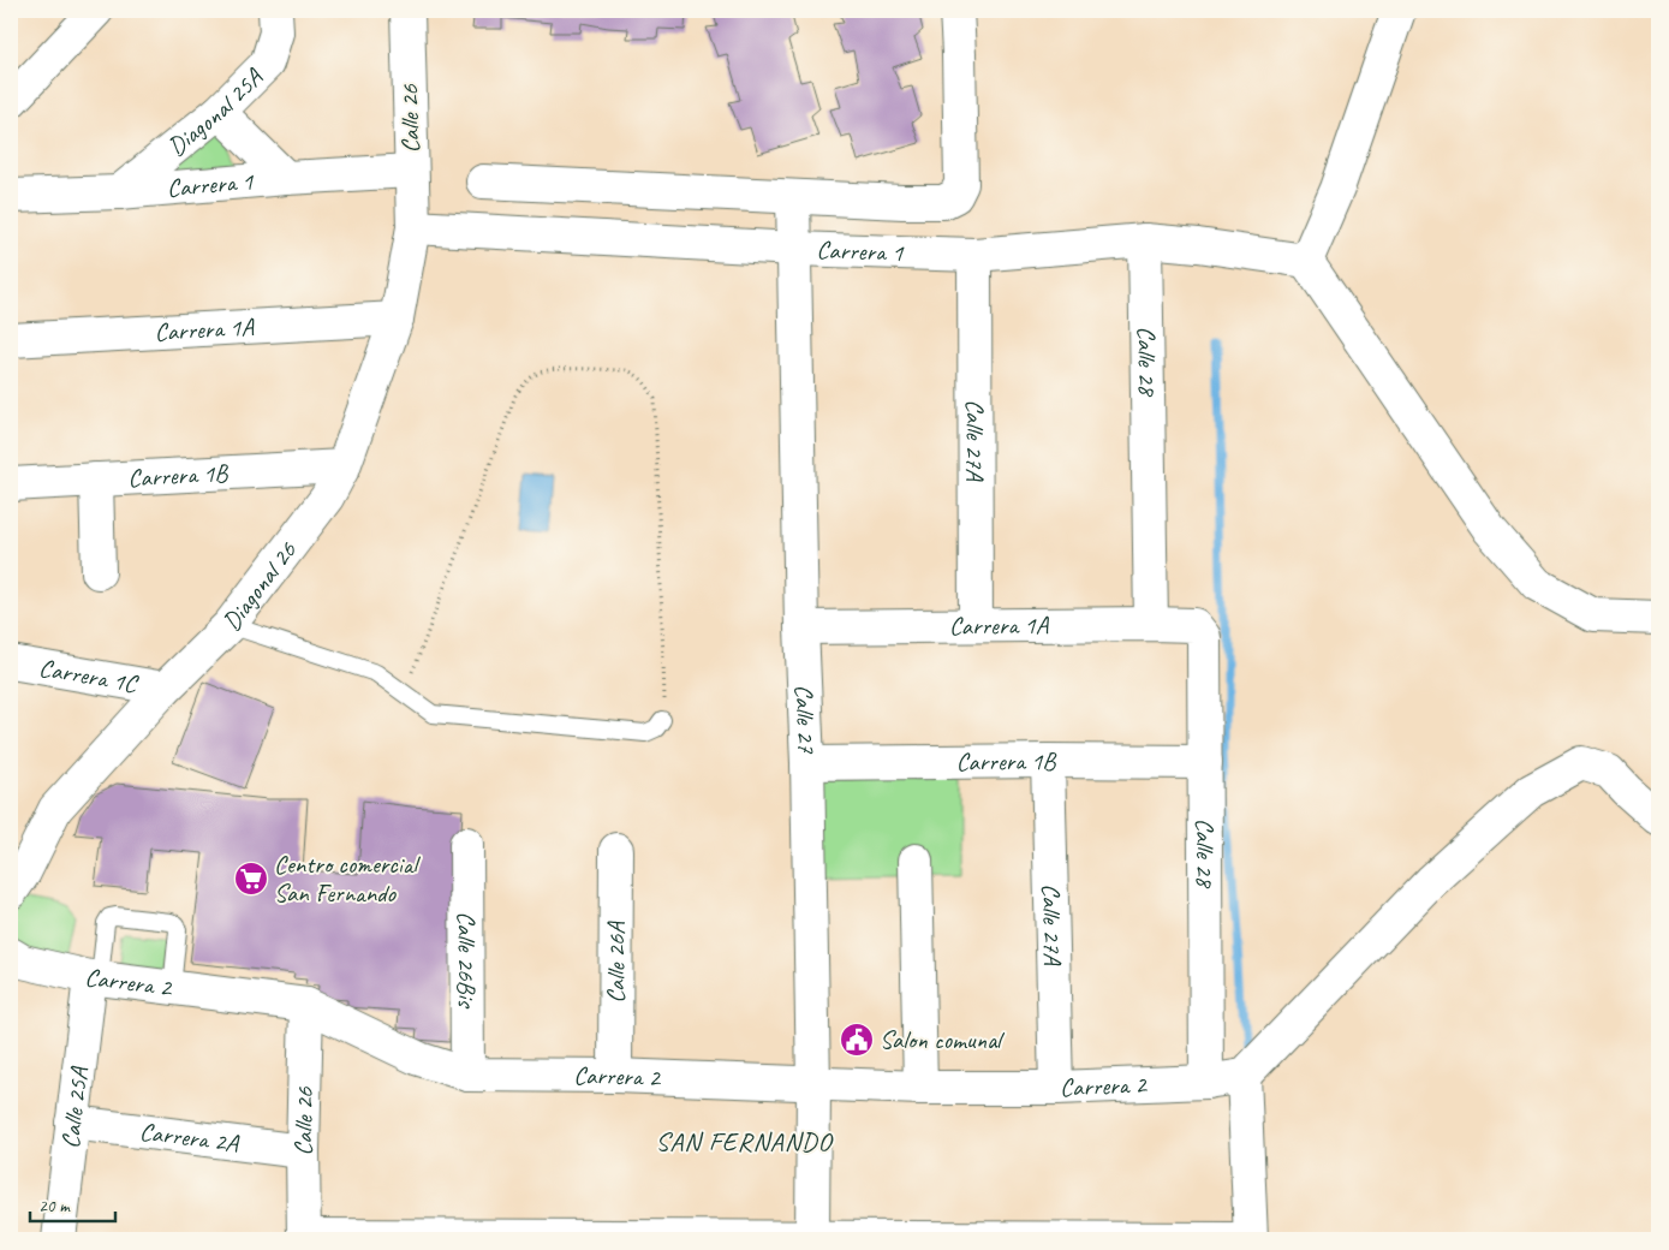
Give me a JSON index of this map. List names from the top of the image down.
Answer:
{
  "streets": {
    "street": [
      "Diagonal 25A",
      "Calle 26",
      "Carrera 1",
      "Carrera 1A",
      "Calle 28",
      "Calle 27A",
      "Carrera 1B",
      "Diagonal 26",
      "Carrera 1C",
      "Calle 27",
      "Calle 26Bis",
      "Calle 26A",
      "Carrera 2",
      "Calle 25A",
      "Carrera 2A"
    ]
  },
  "crossings": [
    ["Diagonal 25A", "Carrera 1"],
    ["Calle 26", "Carrera 1"],
    ["Calle 26", "Diagonal 26"],
    ["Calle 26", "Carrera 2"],
    ["Calle 26", "Carrera 2A"],
    ["Carrera 1", "Calle 28"],
    ["Carrera 1", "Calle 27A"],
    ["Carrera 1", "Diagonal 26"],
    ["Carrera 1", "Calle 27"],
    ["Carrera 1A", "Calle 28"],
    ["Carrera 1A", "Calle 27A"],
    ["Carrera 1A", "Diagonal 26"],
    ["Carrera 1A", "Calle 27"],
    ["Calle 28", "Carrera 1B"],
    ["Calle 28", "Carrera 2"],
    ["Calle 27A", "Carrera 1B"],
    ["Calle 27A", "Carrera 2"],
    ["Carrera 1B", "Diagonal 26"],
    ["Carrera 1B", "Calle 27"],
    ["Diagonal 26", "Carrera 1C"],
    ["Calle 27", "Carrera 2"],
    ["Calle 26Bis", "Carrera 2"],
    ["Calle 26A", "Carrera 2"],
    ["Carrera 2", "Calle 25A"],
    ["Calle 25A", "Carrera 2A"]
  ],
  "districts": ["SAN FERNANDO"],
  "places": {
    "supermarket": ["Centro comercial San Fernando"],
    "public building": ["Salon comunal"]
  },
  "scale_bar": "20 m"
}
